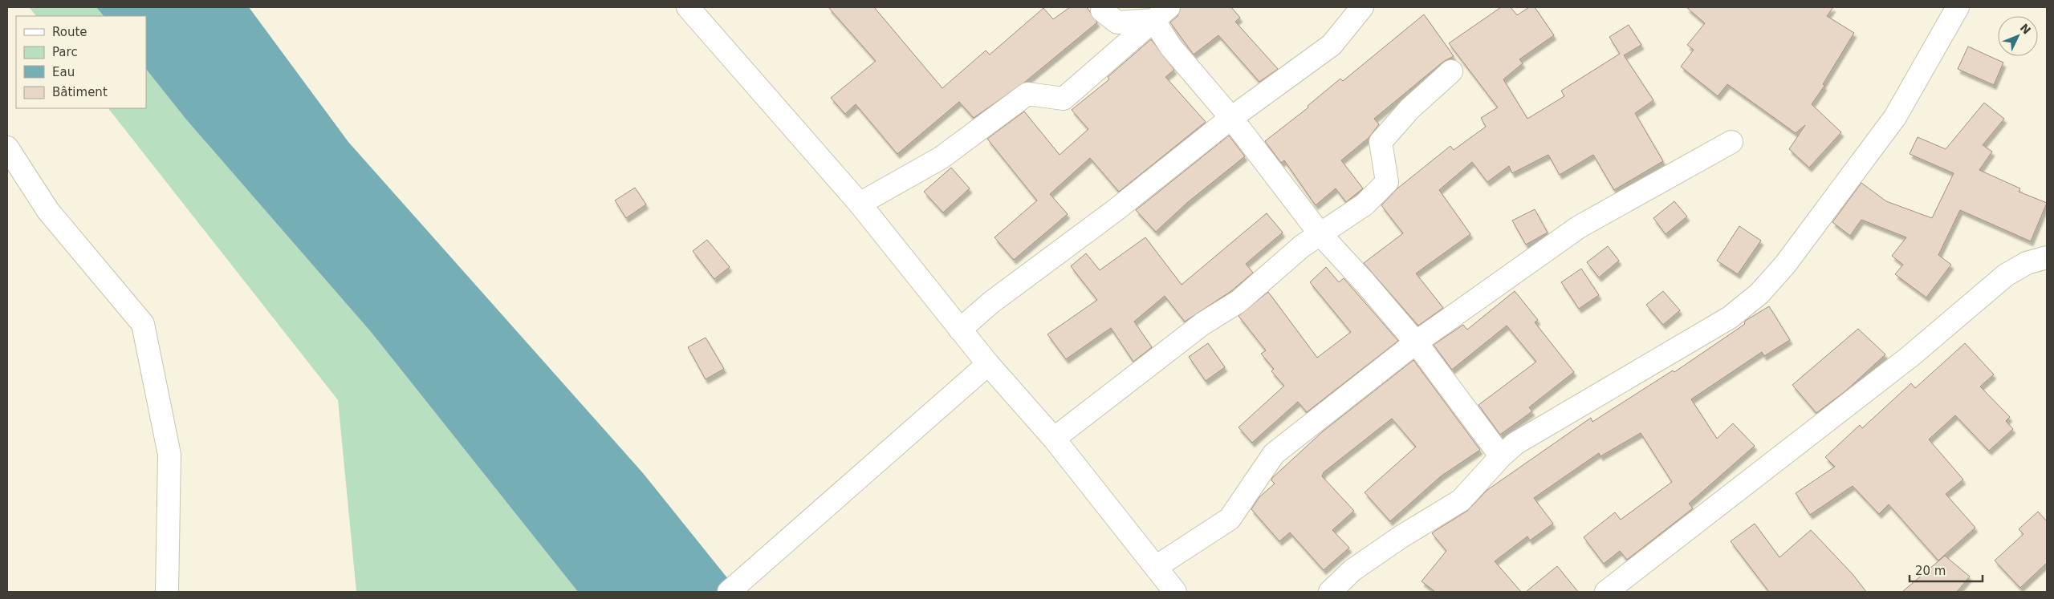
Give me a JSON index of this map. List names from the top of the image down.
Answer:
{
  "legend": [
    "Route",
    "Parc",
    "Eau",
    "Bâtiment"
  ],
  "scale_bar": "20 m",
  "north": "top right"
}
